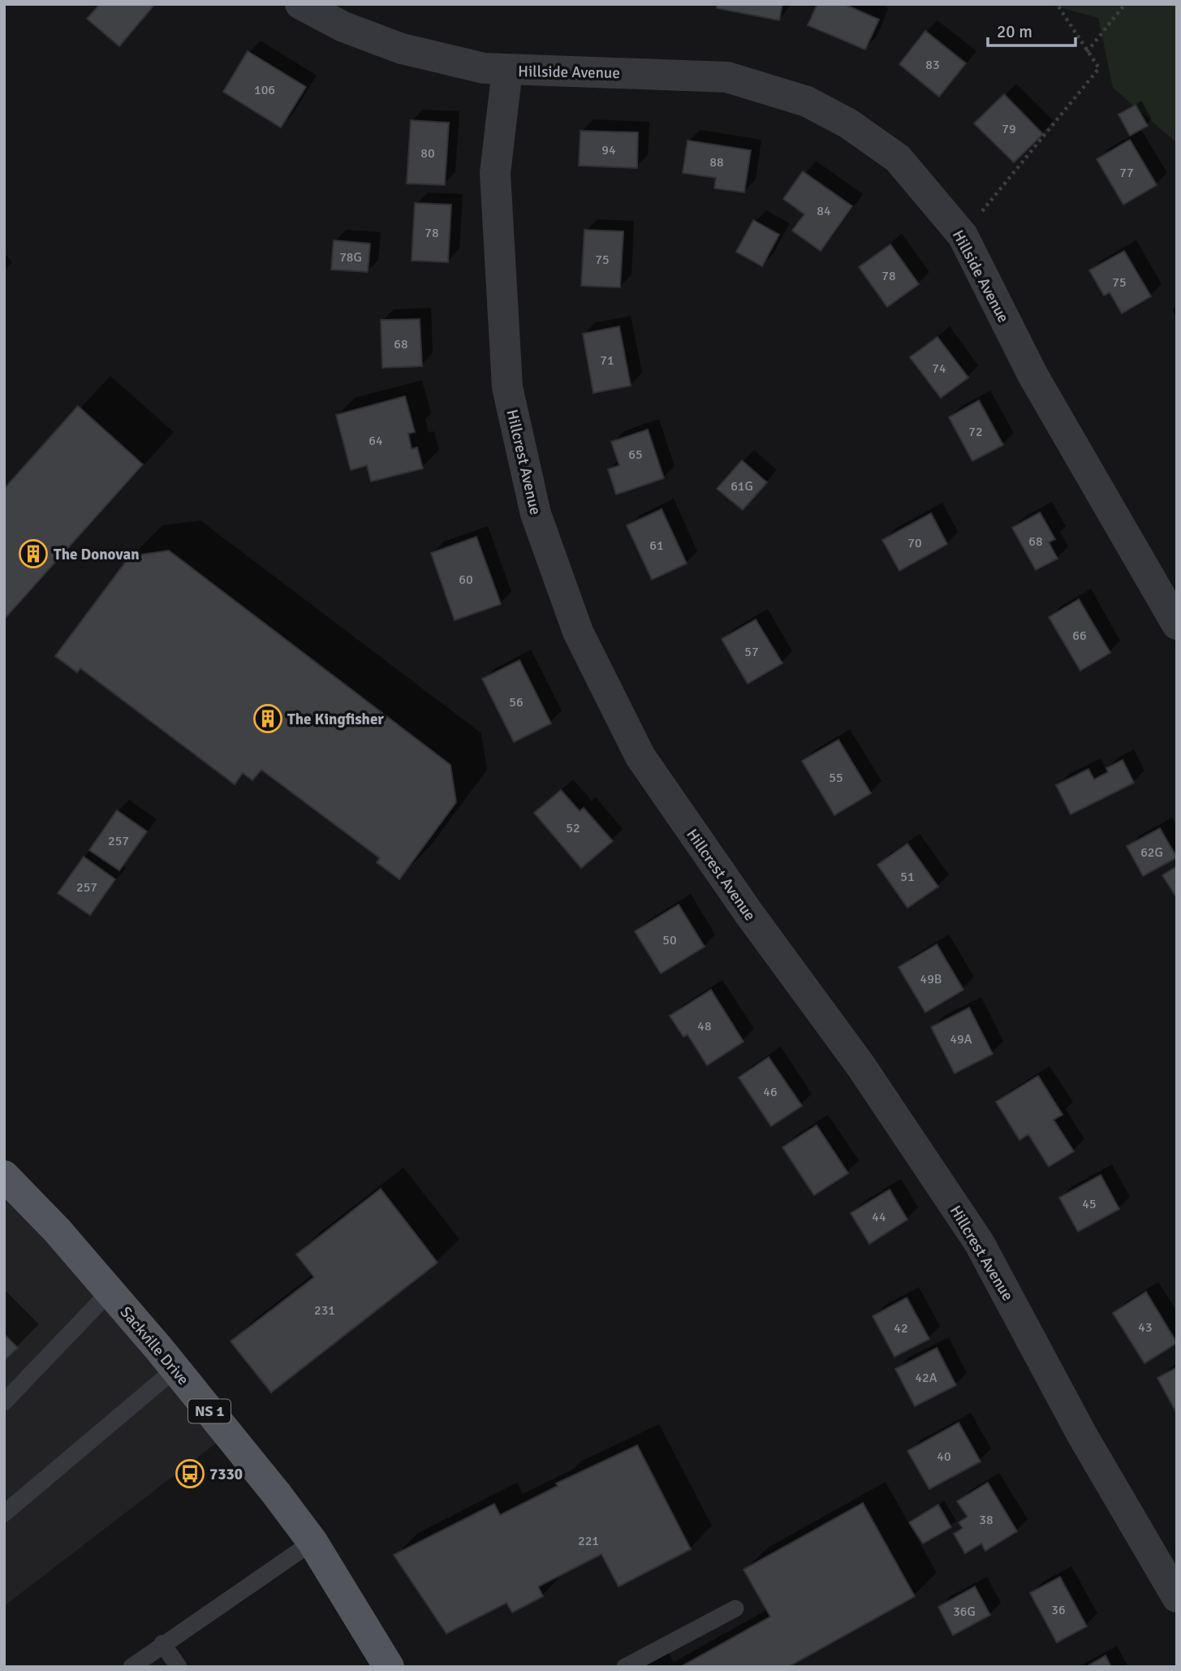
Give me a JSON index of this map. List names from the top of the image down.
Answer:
{
  "streets": {
    "main road": ["Sackville Drive", "NS 1"],
    "street": ["Hillside Avenue", "Hillcrest Avenue"]
  },
  "crossings": [
    ["Hillside Avenue", "Hillcrest Avenue"]
  ],
  "places": {
    "building": ["The Donovan", "The Kingfisher"],
    "bus stop": ["7330"]
  },
  "house_numbers": [
    "83",
    "106",
    "79",
    "94",
    "80",
    "88",
    "77",
    "84",
    "78",
    "78G",
    "75",
    "78",
    "75",
    "68",
    "71",
    "74",
    "72",
    "64",
    "65",
    "61G",
    "68",
    "70",
    "61",
    "60",
    "66",
    "57",
    "56",
    "55",
    "52",
    "257",
    "62G",
    "51",
    "257",
    "50",
    "49B",
    "48",
    "49A",
    "46",
    "45",
    "44",
    "231",
    "43",
    "42",
    "42A",
    "40",
    "38",
    "221",
    "36",
    "36G"
  ],
  "scale_bar": "20 m"
}
